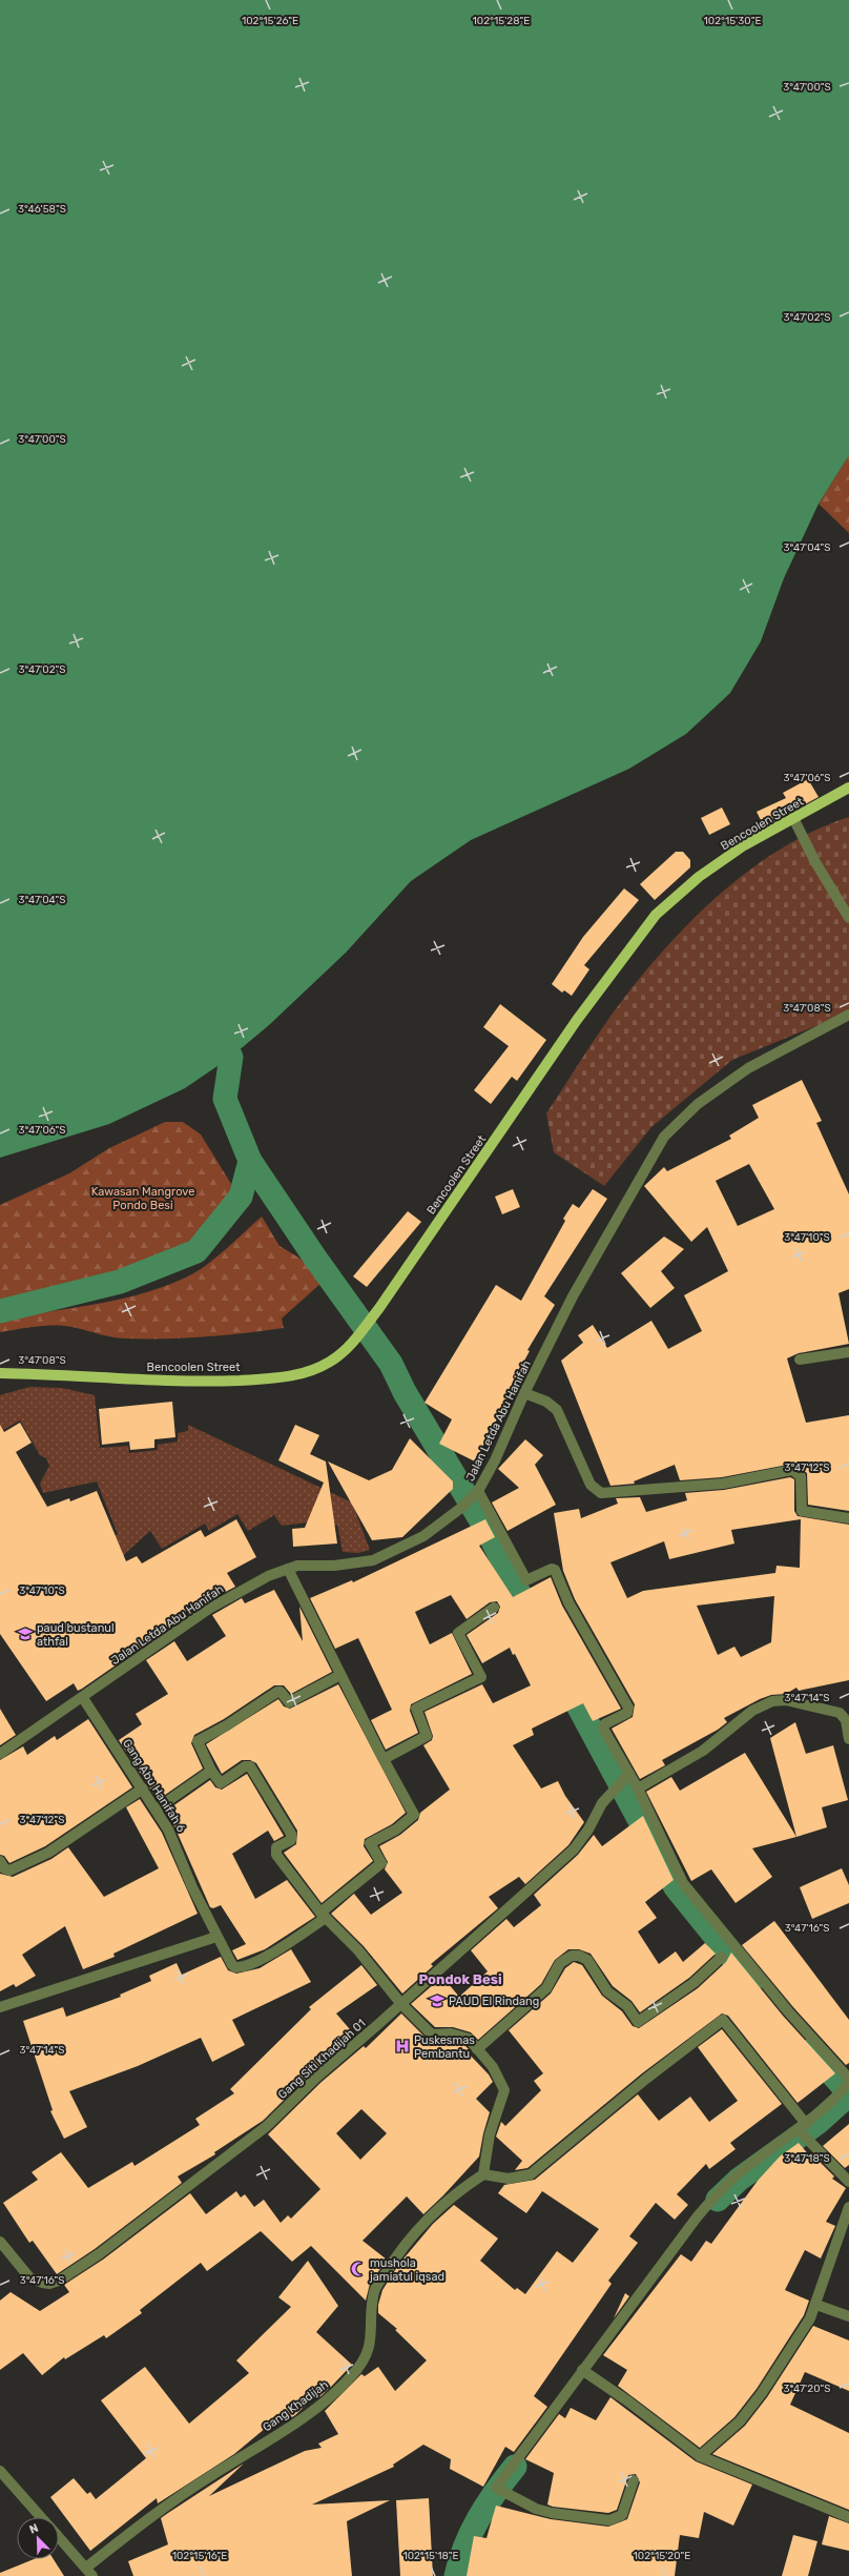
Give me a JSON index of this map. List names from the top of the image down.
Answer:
{
  "streets": {
    "main road": ["Bencoolen Street"],
    "street": [
      "Jalan Letda Abu Hanifah",
      "Gang Abu Hanifah 6",
      "Gang Siti Khadijah 01",
      "Gang Khadijah"
    ]
  },
  "crossings": [
    ["Jalan Letda Abu Hanifah", "Gang Abu Hanifah 6"]
  ],
  "districts": ["Pondok Besi"],
  "parks": ["Kawasan Mangrove Pondo Besi"],
  "places": {
    "school or university": ["paud bustanul athfal", "PAUD El Rindang"],
    "hospital": ["Puskesmas Pembantu"],
    "mosque": ["mushola jamiatul iqsad"]
  },
  "north": "top left",
  "coordinates": [
    "102°15'26\"E",
    "102°15'28\"E",
    "102°15'30\"E",
    "3°47'00\"S",
    "3°46'58\"S",
    "3°47'02\"S",
    "3°47'04\"S",
    "3°47'06\"S",
    "3°47'08\"S",
    "3°47'10\"S",
    "3°47'12\"S",
    "3°47'14\"S",
    "3°47'16\"S",
    "3°47'18\"S",
    "3°47'20\"S",
    "102°15'16\"E",
    "102°15'18\"E",
    "102°15'20\"E"
  ]
}
